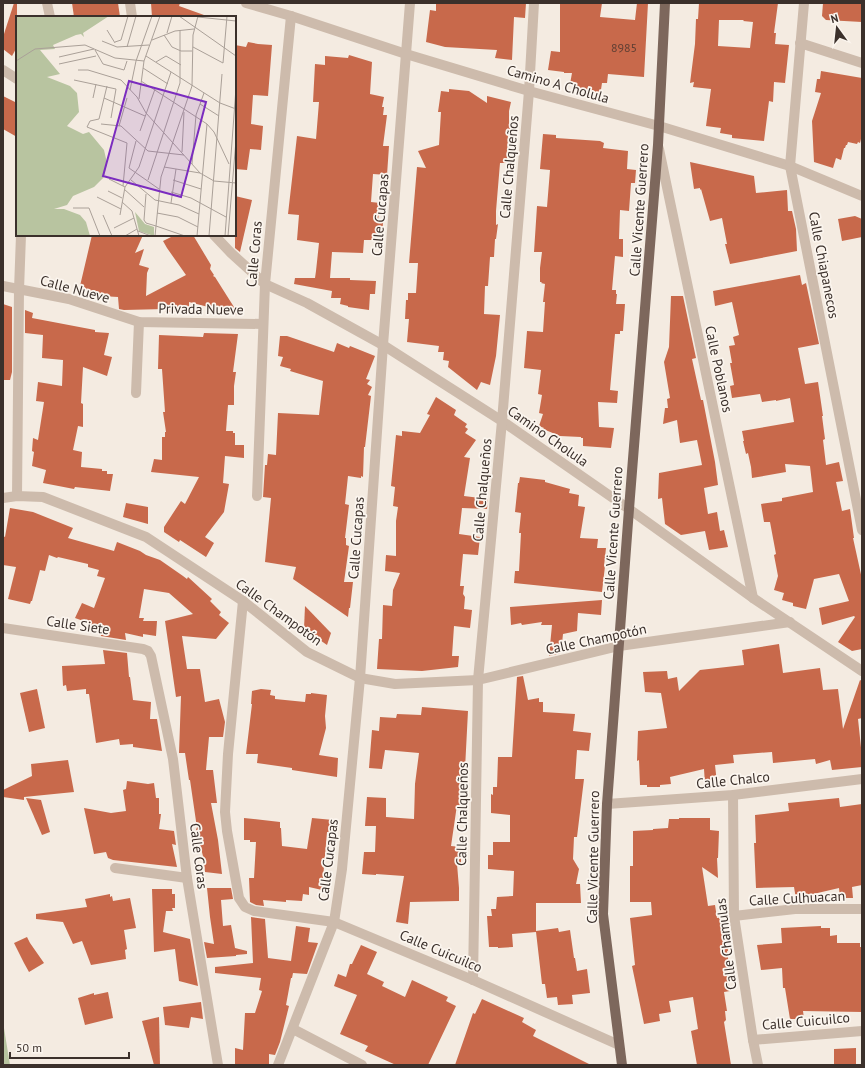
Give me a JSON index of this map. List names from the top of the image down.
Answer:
{
  "streets": {
    "main road": ["Calle Vicente Guerrero"],
    "street": [
      "Camino A Cholula",
      "Calle Chalqueños",
      "Calle Cucapas",
      "Calle Coras",
      "Calle Chiapanecos",
      "Calle Nueve",
      "Privada Nueve",
      "Calle Poblanos",
      "Camino Cholula",
      "Calle Champotón",
      "Calle Siete",
      "Calle Chalco",
      "Calle Culhuacan",
      "Calle Chamulas",
      "Calle Cuicuilco"
    ]
  },
  "crossings": [
    ["Camino A Cholula", "Calle Chalqueños"],
    ["Camino A Cholula", "Calle Vicente Guerrero"],
    ["Camino A Cholula", "Calle Cucapas"],
    ["Camino A Cholula", "Calle Coras"],
    ["Camino A Cholula", "Calle Chiapanecos"],
    ["Calle Chalqueños", "Camino Cholula"],
    ["Calle Chalqueños", "Calle Champotón"],
    ["Calle Chalqueños", "Calle Cuicuilco"],
    ["Calle Vicente Guerrero", "Calle Poblanos"],
    ["Calle Vicente Guerrero", "Camino Cholula"],
    ["Calle Vicente Guerrero", "Calle Champotón"],
    ["Calle Vicente Guerrero", "Calle Chalco"],
    ["Calle Vicente Guerrero", "Calle Cuicuilco"],
    ["Calle Cucapas", "Camino Cholula"],
    ["Calle Cucapas", "Calle Champotón"],
    ["Calle Cucapas", "Calle Cuicuilco"],
    ["Calle Coras", "Privada Nueve"],
    ["Calle Coras", "Camino Cholula"],
    ["Calle Coras", "Calle Siete"],
    ["Calle Nueve", "Privada Nueve"],
    ["Calle Poblanos", "Camino Cholula"],
    ["Camino Cholula", "Calle Champotón"],
    ["Calle Champotón", "Calle Cuicuilco"],
    ["Calle Chalco", "Calle Chamulas"],
    ["Calle Culhuacan", "Calle Chamulas"],
    ["Calle Chamulas", "Calle Cuicuilco"]
  ],
  "house_numbers": ["8985"],
  "scale_bar": "50 m",
  "north": "top"
}
